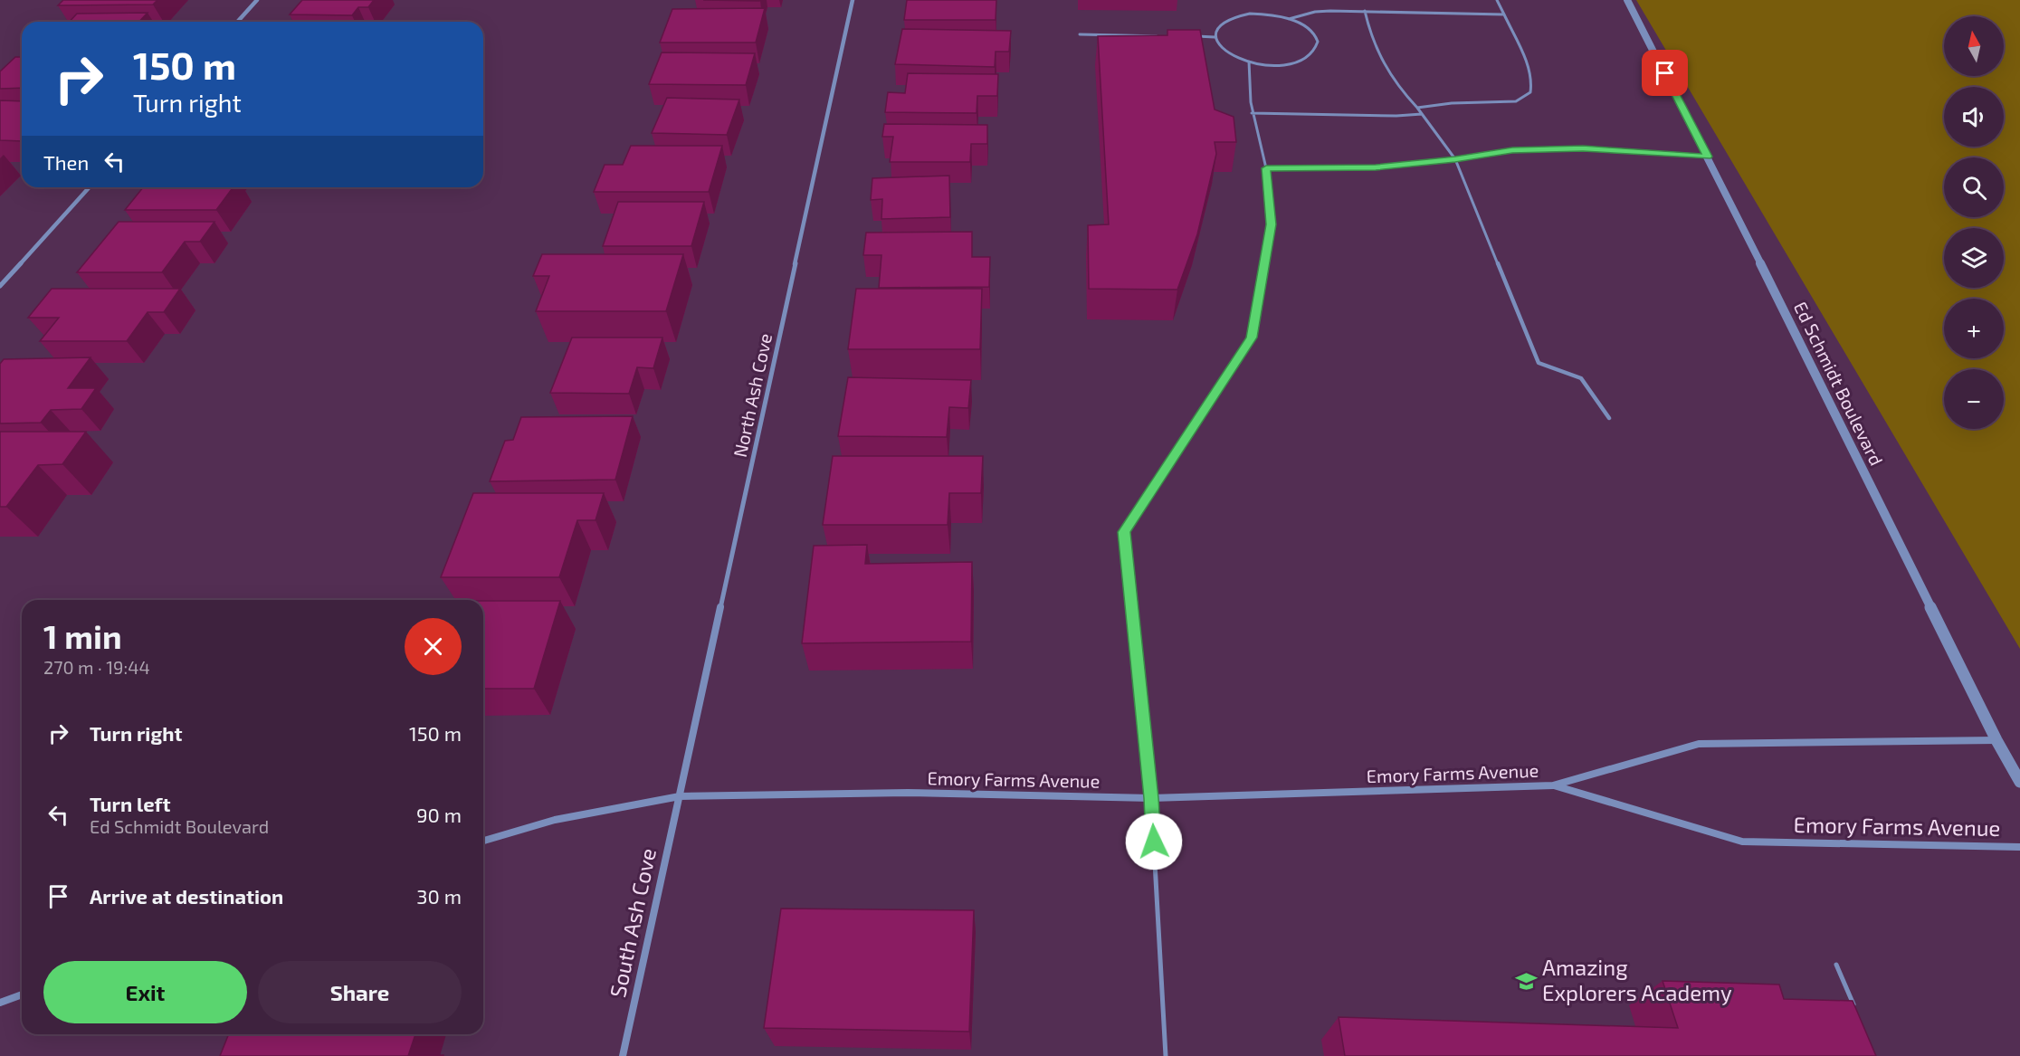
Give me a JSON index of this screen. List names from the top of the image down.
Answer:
{
  "streets": {
    "street": [
      "Ed Schmidt Boulevard",
      "North Ash Cove",
      "Emory Farms Avenue",
      "South Ash Cove"
    ]
  },
  "crossings": [
    ["Ed Schmidt Boulevard", "Emory Farms Avenue"],
    ["North Ash Cove", "Emory Farms Avenue"],
    ["North Ash Cove", "South Ash Cove"],
    ["Emory Farms Avenue", "South Ash Cove"]
  ],
  "places": {
    "school or university": ["Amazing Explorers Academy"]
  },
  "north": "top",
  "page": {
    "map_buttons": ["+", "−"],
    "turn": ["150 m", "Turn right"],
    "then": "Then",
    "heading": ["1 min", "270 m · 19:44"],
    "list": [
      {
        "name": "Turn right",
        "value": "150 m"
      },
      {
        "name": "Turn left",
        "note": "Ed Schmidt Boulevard",
        "value": "90 m"
      },
      {
        "name": "Arrive at destination",
        "value": "30 m"
      }
    ],
    "buttons": ["Exit", "Share"]
  }
}
